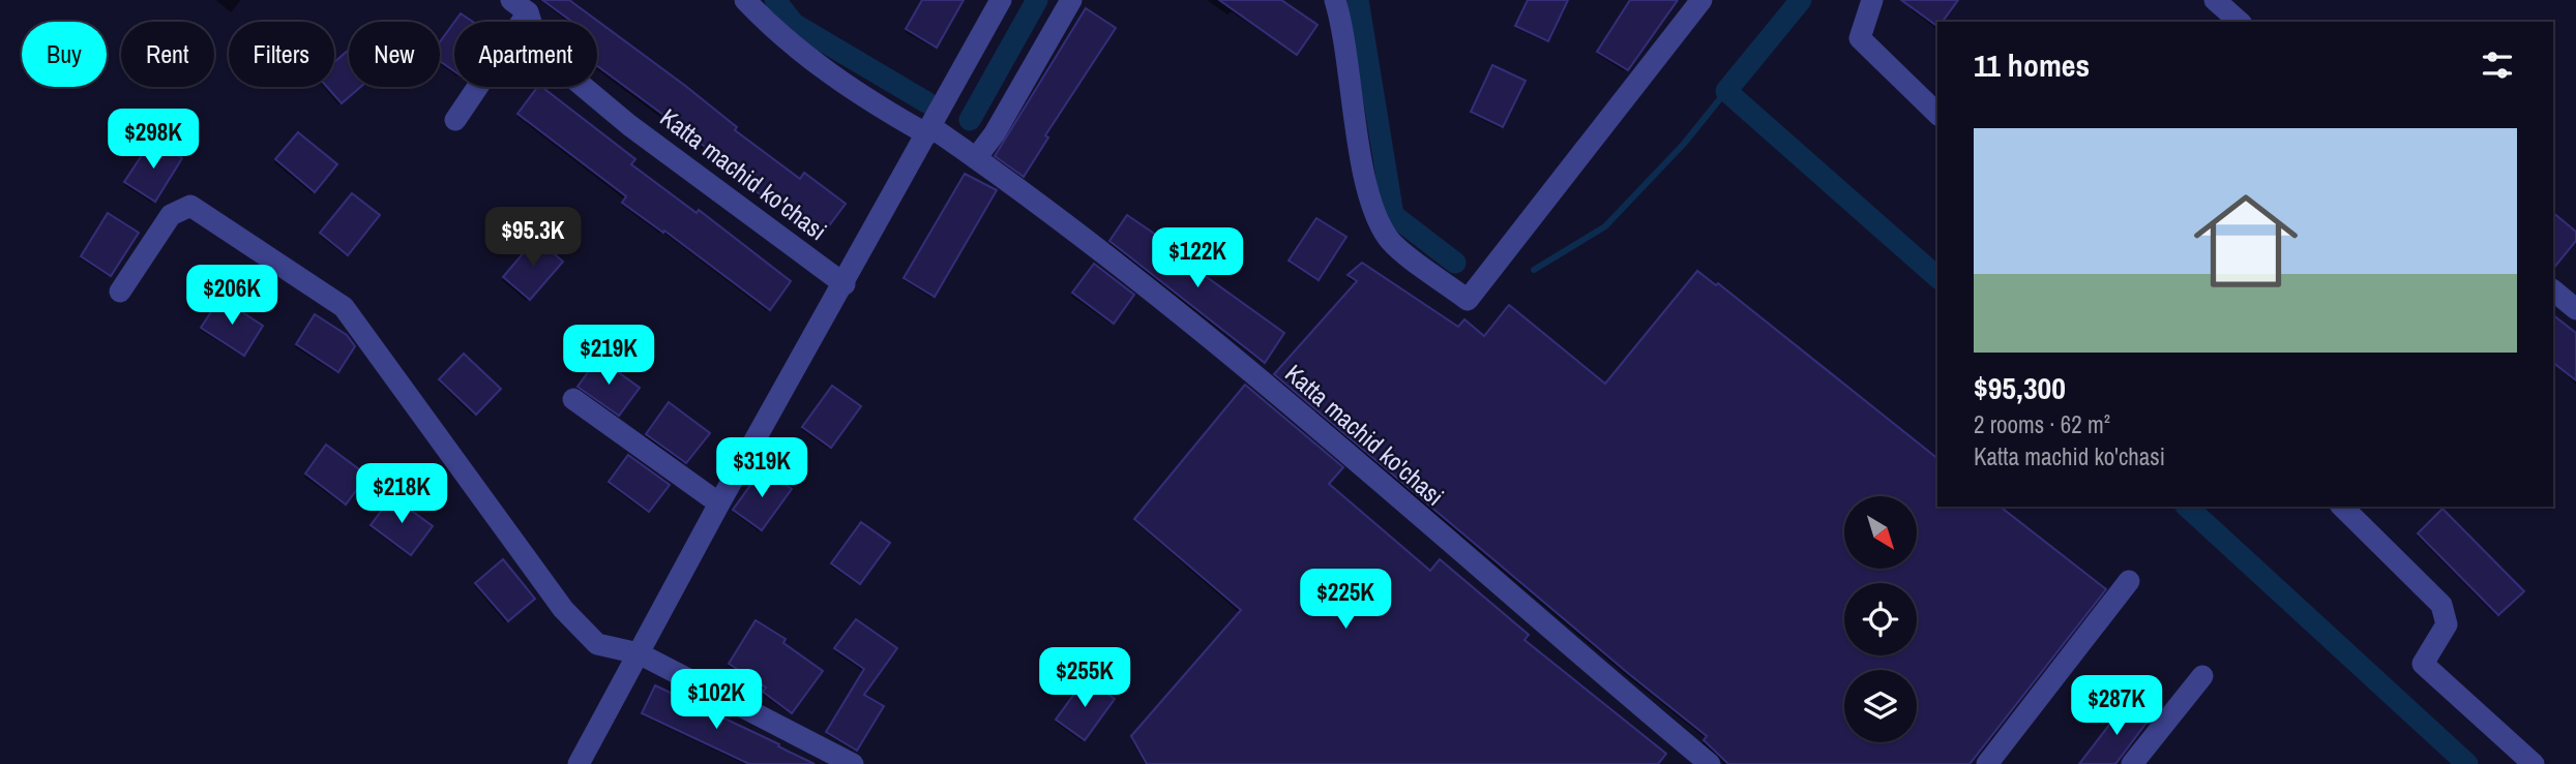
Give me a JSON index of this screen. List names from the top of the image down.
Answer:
{
  "streets": {
    "street": ["Katta machid ko'chasi"]
  },
  "north": "bottom right",
  "page": {
    "chip": [
      "Buy",
      "Rent",
      "Filters",
      "New",
      "Apartment"
    ],
    "heading": "11 homes",
    "price": [
      "$298K",
      "$95.3K",
      "$122K",
      "$206K",
      "$219K",
      "$319K",
      "$218K",
      "$225K",
      "$255K",
      "$102K",
      "$287K"
    ],
    "list": [
      {
        "name": "$95,300",
        "note": "2 rooms · 62 m² · Katta machid ko'chasi"
      }
    ]
  }
}
